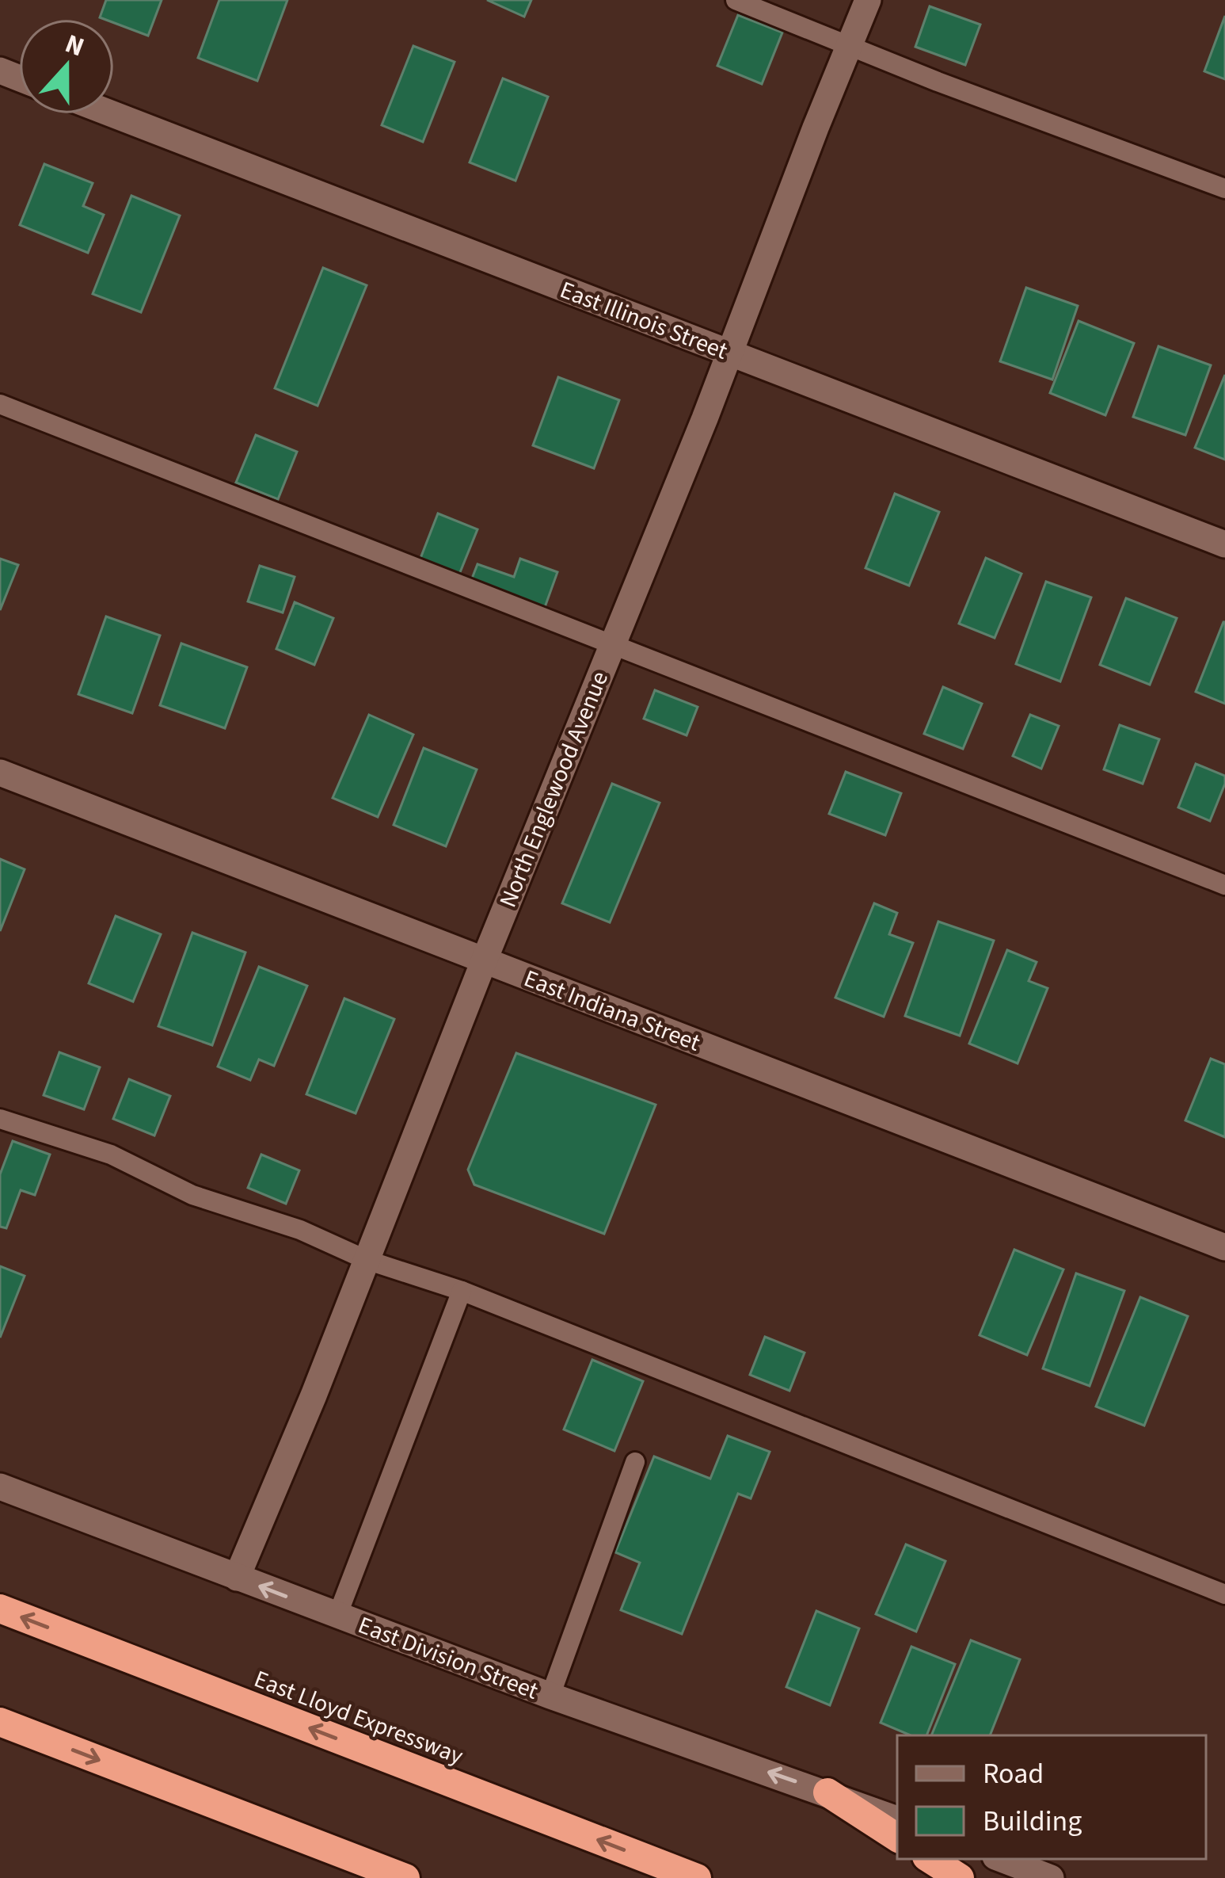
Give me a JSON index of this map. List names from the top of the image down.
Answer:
{
  "streets": {
    "highway": ["East Lloyd Expressway"],
    "street": [
      "East Illinois Street",
      "North Englewood Avenue",
      "East Indiana Street",
      "East Division Street"
    ]
  },
  "crossings": [
    ["East Illinois Street", "North Englewood Avenue"],
    ["North Englewood Avenue", "East Indiana Street"],
    ["North Englewood Avenue", "East Division Street"]
  ],
  "one_way": ["East Division Street"],
  "legend": ["Road", "Building"],
  "north": "top"
}
